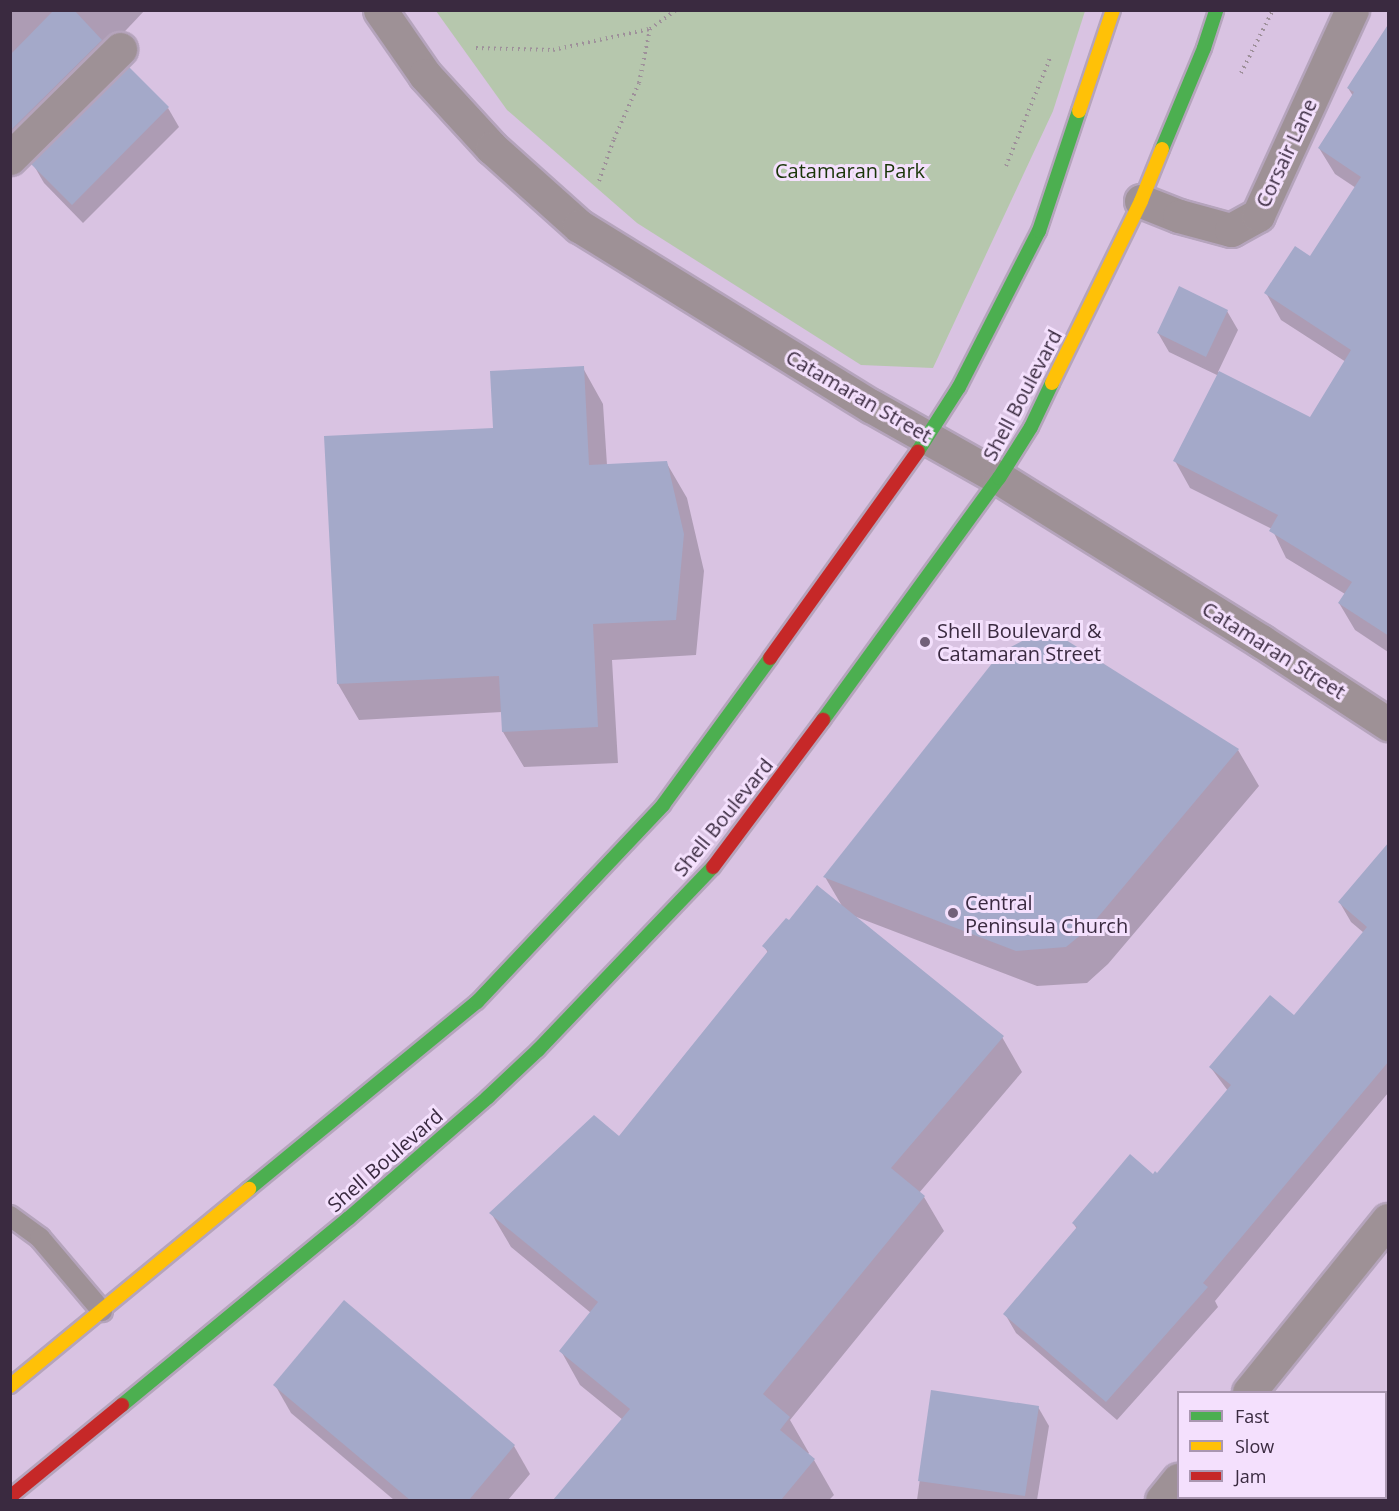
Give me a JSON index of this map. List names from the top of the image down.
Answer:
{
  "streets": {
    "main road": ["Shell Boulevard"],
    "street": ["Corsair Lane", "Catamaran Street"]
  },
  "crossings": [
    ["Corsair Lane", "Shell Boulevard"],
    ["Shell Boulevard", "Catamaran Street"]
  ],
  "parks": ["Catamaran Park"],
  "places": ["Shell Boulevard & Catamaran Street", "Central Peninsula Church"],
  "legend": ["Fast", "Slow", "Jam"]
}
